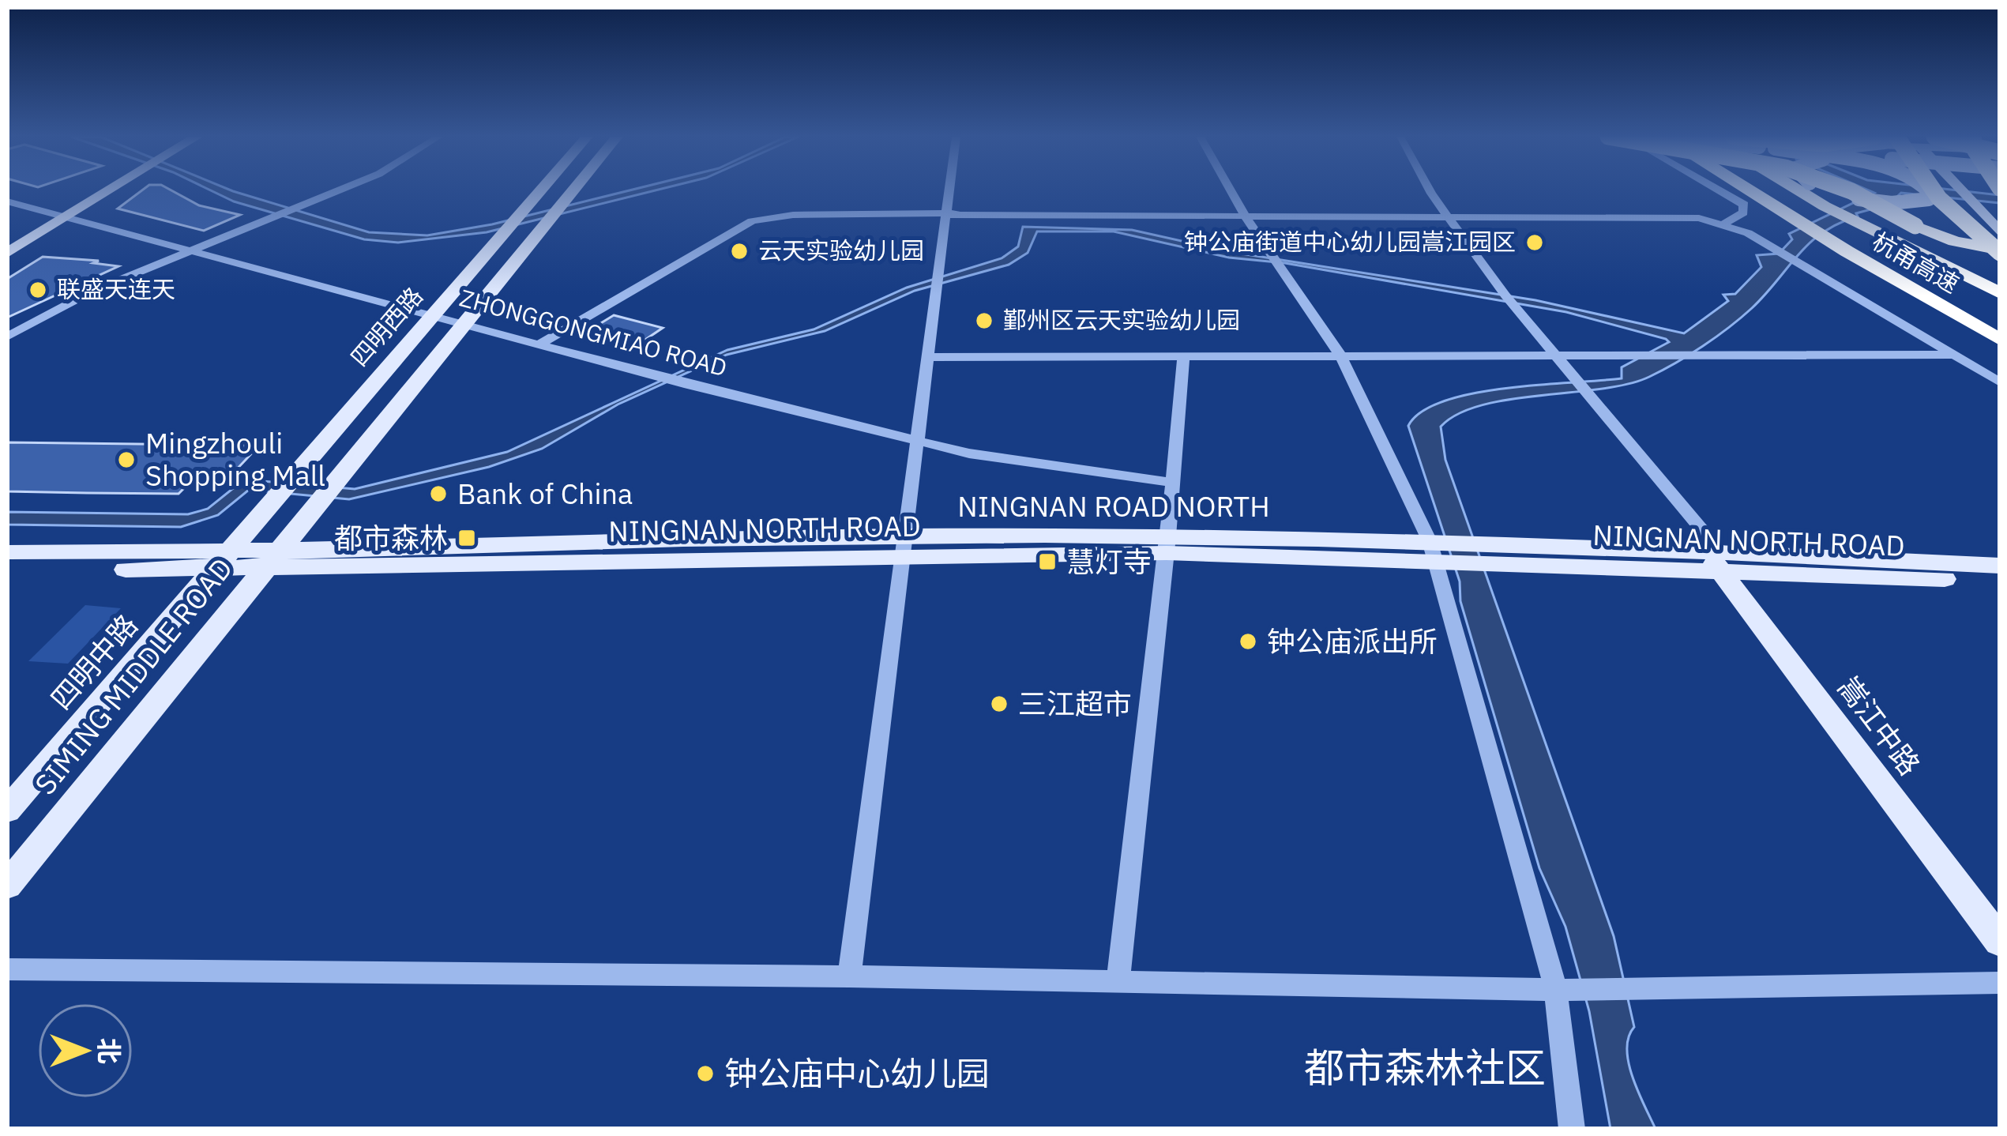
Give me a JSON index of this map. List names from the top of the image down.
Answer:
{
  "streets": {
    "highway": ["杭甬高速"],
    "main road": [
      "四明西路",
      "NINGNAN NORTH ROAD",
      "四明中路",
      "SIMING MIDDLE ROAD",
      "嵩江中路"
    ],
    "street": ["ZHONGGONGMIAO ROAD"]
  },
  "crossings": [
    ["四明西路", "ZHONGGONGMIAO ROAD"],
    ["四明西路", "NINGNAN NORTH ROAD"],
    ["四明西路", "四明中路"],
    ["NINGNAN NORTH ROAD", "四明中路"],
    ["NINGNAN NORTH ROAD", "SIMING MIDDLE ROAD"],
    ["NINGNAN NORTH ROAD", "嵩江中路"]
  ],
  "districts": ["都市森林社区"],
  "places": {
    "other": [
      "钟公庙街道中心幼儿园嵩江园区",
      "云天实验幼儿园",
      "联盛天连天",
      "鄞州区云天实验幼儿园",
      "Mingzhouli Shopping Mall",
      "Bank of China",
      "钟公庙派出所",
      "三江超市",
      "钟公庙中心幼儿园"
    ],
    "transit": ["都市森林", "慧灯寺"]
  },
  "north": "right"
}
